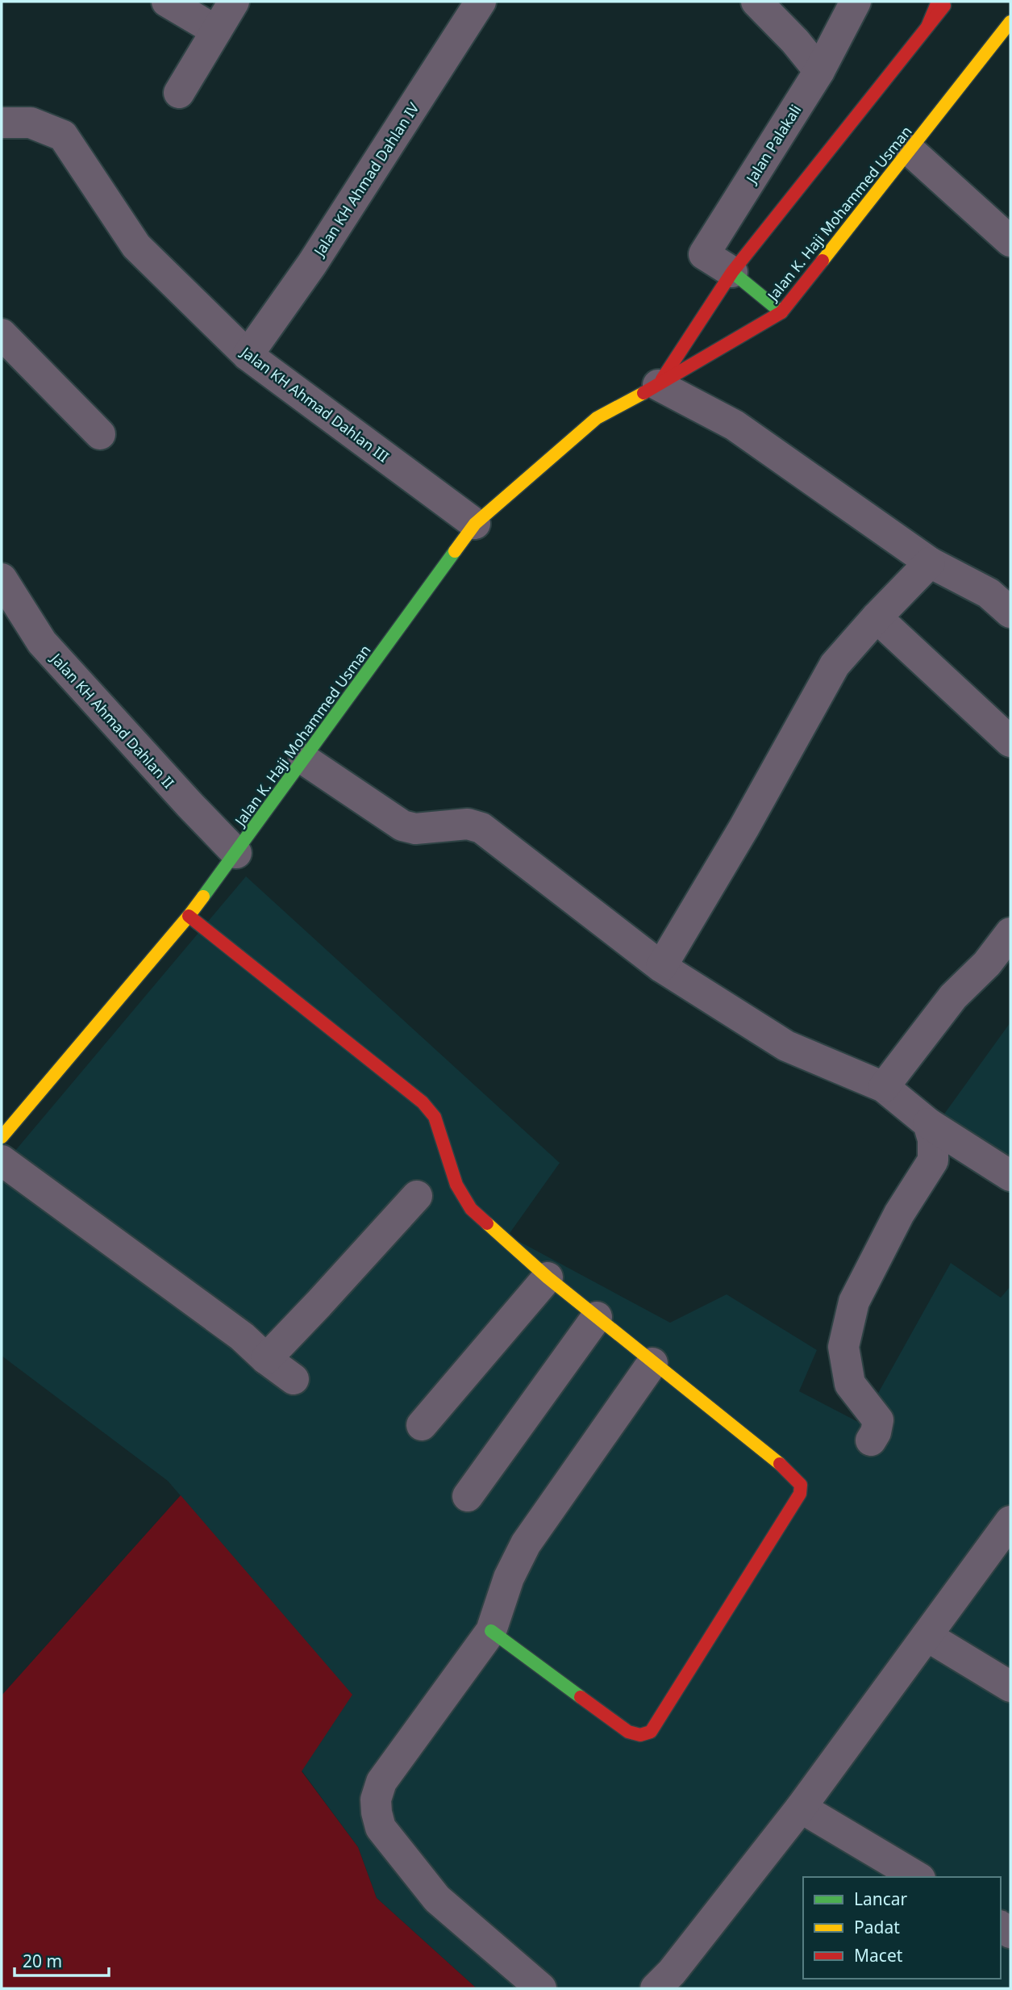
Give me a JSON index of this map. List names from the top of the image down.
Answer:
{
  "streets": {
    "main road": ["Jalan K. Haji Mohammed Usman"],
    "street": [
      "Jalan Palakali",
      "Jalan KH Ahmad Dahlan IV",
      "Jalan KH Ahmad Dahlan III",
      "Jalan KH Ahmad Dahlan II"
    ]
  },
  "crossings": [
    ["Jalan Palakali", "Jalan K. Haji Mohammed Usman"],
    ["Jalan KH Ahmad Dahlan IV", "Jalan KH Ahmad Dahlan III"],
    ["Jalan K. Haji Mohammed Usman", "Jalan KH Ahmad Dahlan III"],
    ["Jalan K. Haji Mohammed Usman", "Jalan KH Ahmad Dahlan II"]
  ],
  "legend": ["Lancar", "Padat", "Macet"],
  "scale_bar": "20 m"
}
